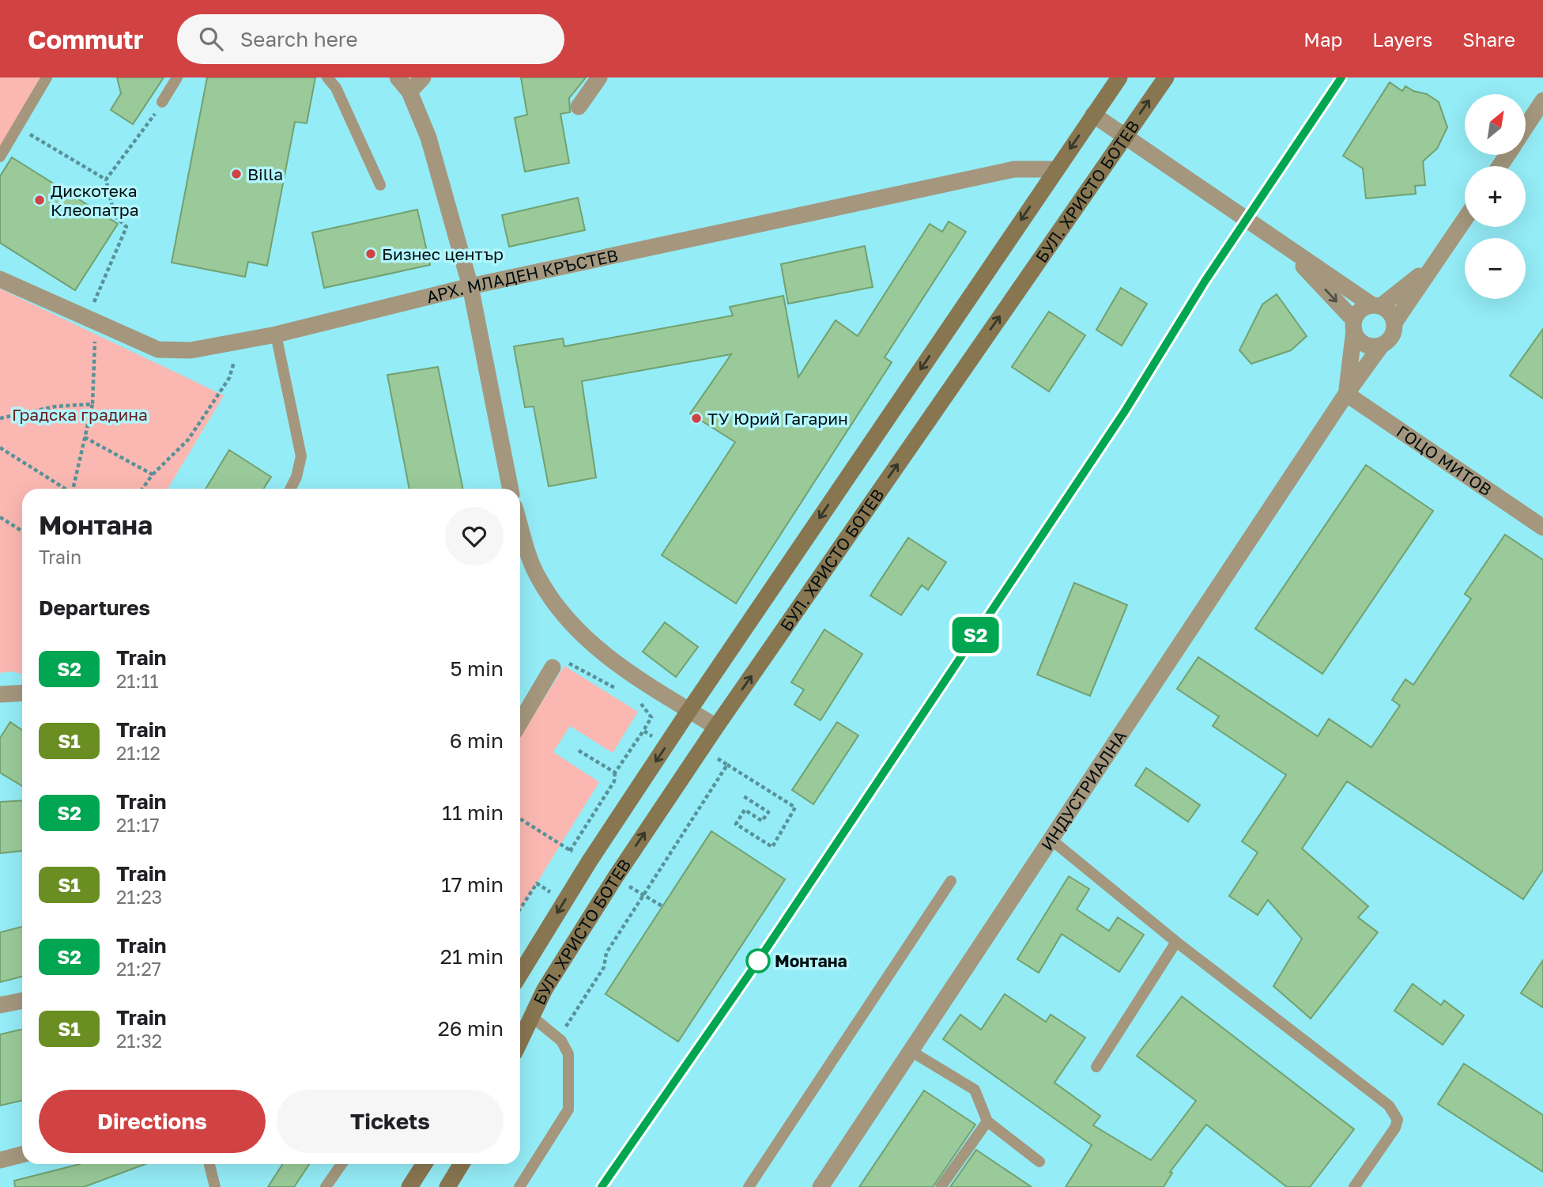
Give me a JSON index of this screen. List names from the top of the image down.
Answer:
{
  "streets": {
    "main road": ["БУЛ. ХРИСТО БОТЕВ"],
    "street": ["АРХ. МЛАДЕН КРЪСТЕВ", "ГОЦО МИТОВ", "ИНДУСТРИАЛНА"]
  },
  "crossings": [
    ["БУЛ. ХРИСТО БОТЕВ", "АРХ. МЛАДЕН КРЪСТЕВ"],
    ["ГОЦО МИТОВ", "ИНДУСТРИАЛНА"]
  ],
  "parks": ["Градска градина"],
  "places": [
    "Billa",
    "Дискотека Клеопатра",
    "Бизнес център",
    "ТУ Юрий Гагарин",
    "Монтана"
  ],
  "north": "top right",
  "page": {
    "header": "Commutr",
    "search": "Search here",
    "nav": ["Map", "Layers", "Share"],
    "on_map": "S2",
    "map_buttons": ["+", "−"],
    "heading": [
      ["Монтана", "Train"],
      "Departures"
    ],
    "list": [
      {
        "mark": "S2",
        "name": "Train",
        "note": "21:11",
        "value": "5 min"
      },
      {
        "mark": "S1",
        "name": "Train",
        "note": "21:12",
        "value": "6 min"
      },
      {
        "mark": "S2",
        "name": "Train",
        "note": "21:17",
        "value": "11 min"
      },
      {
        "mark": "S1",
        "name": "Train",
        "note": "21:23",
        "value": "17 min"
      },
      {
        "mark": "S2",
        "name": "Train",
        "note": "21:27",
        "value": "21 min"
      },
      {
        "mark": "S1",
        "name": "Train",
        "note": "21:32",
        "value": "26 min"
      }
    ],
    "buttons": ["Directions", "Tickets"]
  }
}
